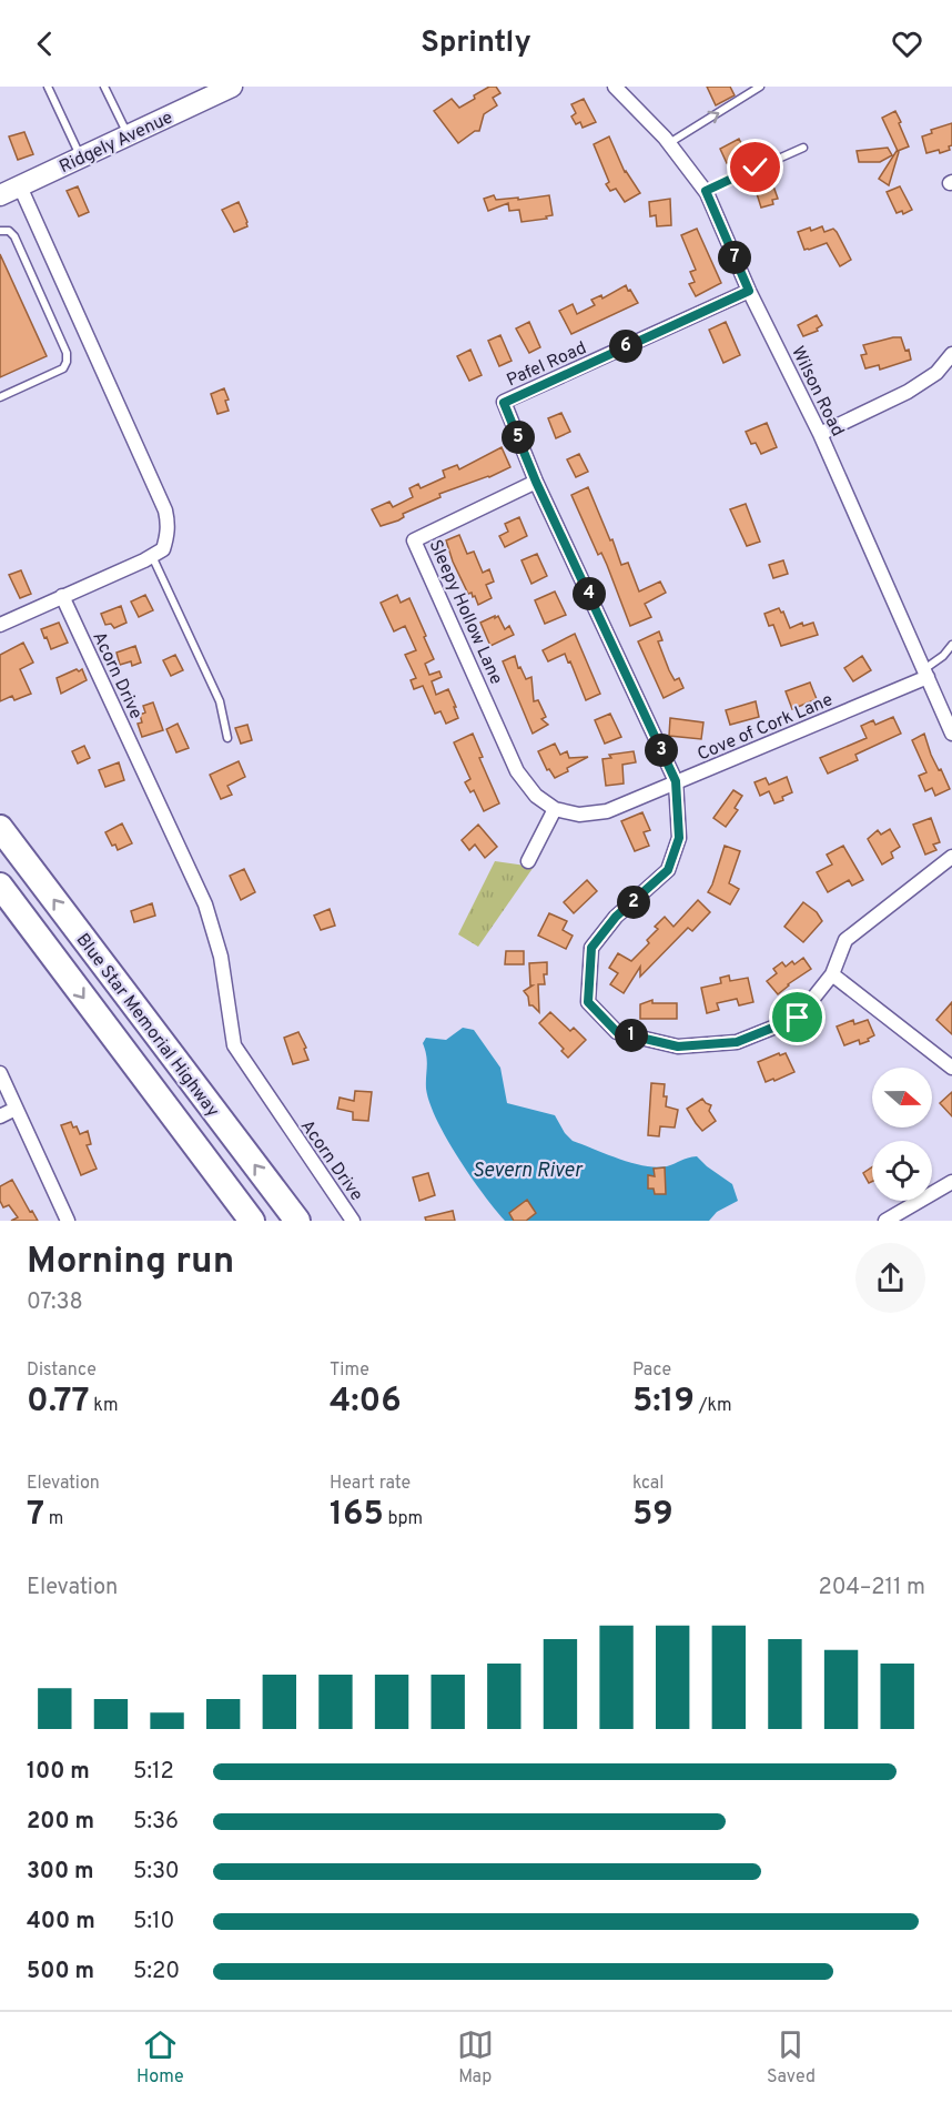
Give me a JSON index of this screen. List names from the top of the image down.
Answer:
{
  "streets": {
    "highway": ["Blue Star Memorial Highway"],
    "main road": ["Ridgely Avenue"],
    "street": [
      "Pafel Road",
      "Wilson Road",
      "Sleepy Hollow Lane",
      "Acorn Drive",
      "Cove of Cork Lane"
    ]
  },
  "crossings": [
    ["Pafel Road", "Wilson Road"],
    ["Pafel Road", "Sleepy Hollow Lane"],
    ["Wilson Road", "Cove of Cork Lane"],
    ["Sleepy Hollow Lane", "Cove of Cork Lane"]
  ],
  "water": ["Severn River"],
  "north": "right",
  "page": {
    "header": "Sprintly",
    "pins": [
      "7",
      "6",
      "5",
      "4",
      "3",
      "2",
      "1"
    ],
    "heading": ["Morning run", "07:38"],
    "stats": [
      ["Distance", "0.77 km"],
      ["Time", "4:06"],
      ["Pace", "5:19 /km"],
      ["Elevation", "7 m"],
      ["Heart rate", "165 bpm"],
      ["kcal", "59"]
    ],
    "chart": ["Elevation", "204–211 m"],
    "list": [
      {
        "name": "100 m",
        "note": "5:12"
      },
      {
        "name": "200 m",
        "note": "5:36"
      },
      {
        "name": "300 m",
        "note": "5:30"
      },
      {
        "name": "400 m",
        "note": "5:10"
      },
      {
        "name": "500 m",
        "note": "5:20"
      }
    ],
    "tabs": ["Home", "Map", "Saved"]
  }
}
